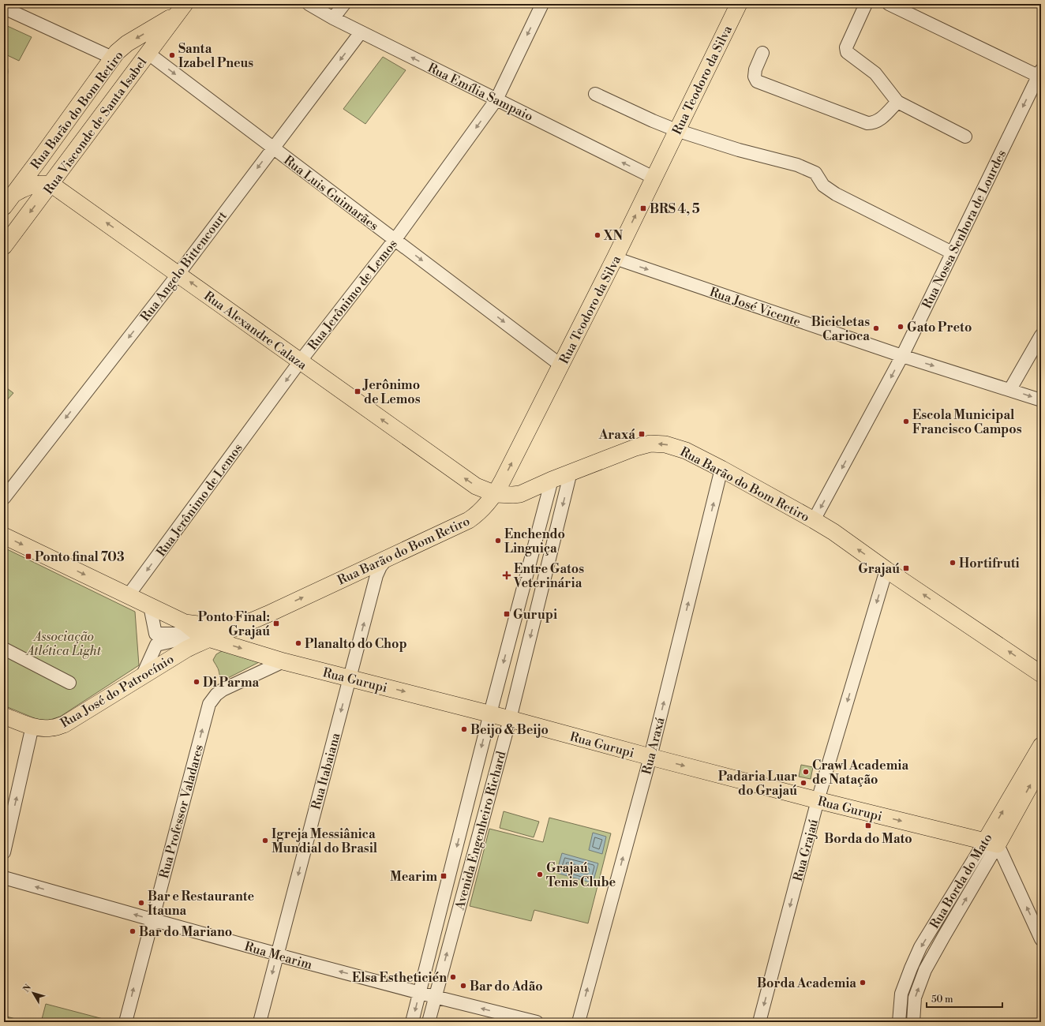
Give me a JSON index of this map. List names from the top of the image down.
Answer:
{
  "streets": {
    "main road": [
      "Rua Teodoro da Silva",
      "Rua Barão do Bom Retiro",
      "Rua Visconde de Santa Isabel",
      "Rua Alexandre Calaza",
      "Rua Gurupi",
      "Rua José do Patrocínio",
      "Rua Borda do Mato"
    ],
    "street": [
      "Rua Emília Sampaio",
      "Rua Luis Guimarães",
      "Rua Nossa Senhora de Lourdes",
      "Rua Angelo Bittencourt",
      "Rua Jerônimo de Lemos",
      "Rua José Vicente",
      "Rua Araxá",
      "Rua Itabaiana",
      "Rua Professor Valadares",
      "Avenida Engenheiro Richard",
      "Rua Grajaú",
      "Rua Mearim"
    ]
  },
  "crossings": [
    ["Rua Teodoro da Silva", "Rua Emília Sampaio"],
    ["Rua Teodoro da Silva", "Rua Barão do Bom Retiro"],
    ["Rua Teodoro da Silva", "Rua Luis Guimarães"],
    ["Rua Teodoro da Silva", "Rua José Vicente"],
    ["Rua Teodoro da Silva", "Rua Alexandre Calaza"],
    ["Rua Emília Sampaio", "Rua Angelo Bittencourt"],
    ["Rua Emília Sampaio", "Rua Jerônimo de Lemos"],
    ["Rua Barão do Bom Retiro", "Rua Visconde de Santa Isabel"],
    ["Rua Barão do Bom Retiro", "Rua Nossa Senhora de Lourdes"],
    ["Rua Barão do Bom Retiro", "Rua Jerônimo de Lemos"],
    ["Rua Barão do Bom Retiro", "Rua Alexandre Calaza"],
    ["Rua Barão do Bom Retiro", "Rua Gurupi"],
    ["Rua Barão do Bom Retiro", "Rua José do Patrocínio"],
    ["Rua Barão do Bom Retiro", "Rua Araxá"],
    ["Rua Barão do Bom Retiro", "Rua Itabaiana"],
    ["Rua Barão do Bom Retiro", "Avenida Engenheiro Richard"],
    ["Rua Barão do Bom Retiro", "Rua Grajaú"],
    ["Rua Visconde de Santa Isabel", "Rua Luis Guimarães"],
    ["Rua Visconde de Santa Isabel", "Rua Alexandre Calaza"],
    ["Rua Luis Guimarães", "Rua Angelo Bittencourt"],
    ["Rua Luis Guimarães", "Rua Jerônimo de Lemos"],
    ["Rua Nossa Senhora de Lourdes", "Rua José Vicente"],
    ["Rua Angelo Bittencourt", "Rua Alexandre Calaza"],
    ["Rua Jerônimo de Lemos", "Rua Alexandre Calaza"],
    ["Rua Gurupi", "Rua José do Patrocínio"],
    ["Rua Gurupi", "Rua Araxá"],
    ["Rua Gurupi", "Rua Itabaiana"],
    ["Rua Gurupi", "Rua Professor Valadares"],
    ["Rua Gurupi", "Avenida Engenheiro Richard"],
    ["Rua Gurupi", "Rua Grajaú"],
    ["Rua Gurupi", "Rua Borda do Mato"],
    ["Rua Itabaiana", "Rua Mearim"],
    ["Rua Professor Valadares", "Rua Mearim"],
    ["Avenida Engenheiro Richard", "Rua Mearim"]
  ],
  "one_way": [
    "Rua Teodoro da Silva",
    "Rua Emília Sampaio",
    "Rua Luis Guimarães",
    "Rua Nossa Senhora de Lourdes",
    "Rua Angelo Bittencourt",
    "Rua Jerônimo de Lemos",
    "Rua José Vicente",
    "Rua Alexandre Calaza",
    "Rua Gurupi",
    "Rua Araxá",
    "Rua Professor Valadares",
    "Rua Grajaú",
    "Rua Mearim"
  ],
  "parks": ["Associação Atlética Light"],
  "places": {
    "other": [
      "Santa Izabel Pneus",
      "XN",
      "Gato Preto",
      "Bicicletas Carioca",
      "Escola Municipal Francisco Campos",
      "Enchendo Linguiça",
      "Hortifruti",
      "Planalto do Chop",
      "Di Parma",
      "Beijo & Beijo",
      "Crawl Academia de Natação",
      "Padaria Luar do Grajaú",
      "Igreja Messiânica Mundial do Brasil",
      "Grajaú Tenis Clube",
      "Bar e Restaurante Itauna",
      "Bar do Mariano",
      "Elsa Estheticién",
      "Borda Academia",
      "Bar do Adão"
    ],
    "transit": [
      "BRS 4, 5",
      "Jerônimo de Lemos",
      "Araxá",
      "Ponto final 703",
      "Grajaú",
      "Gurupi",
      "Ponto Final: Grajaú",
      "Borda do Mato",
      "Mearim"
    ],
    "health": ["Entre Gatos Veterinária"]
  },
  "scale_bar": "50 m",
  "north": "top left"
}
